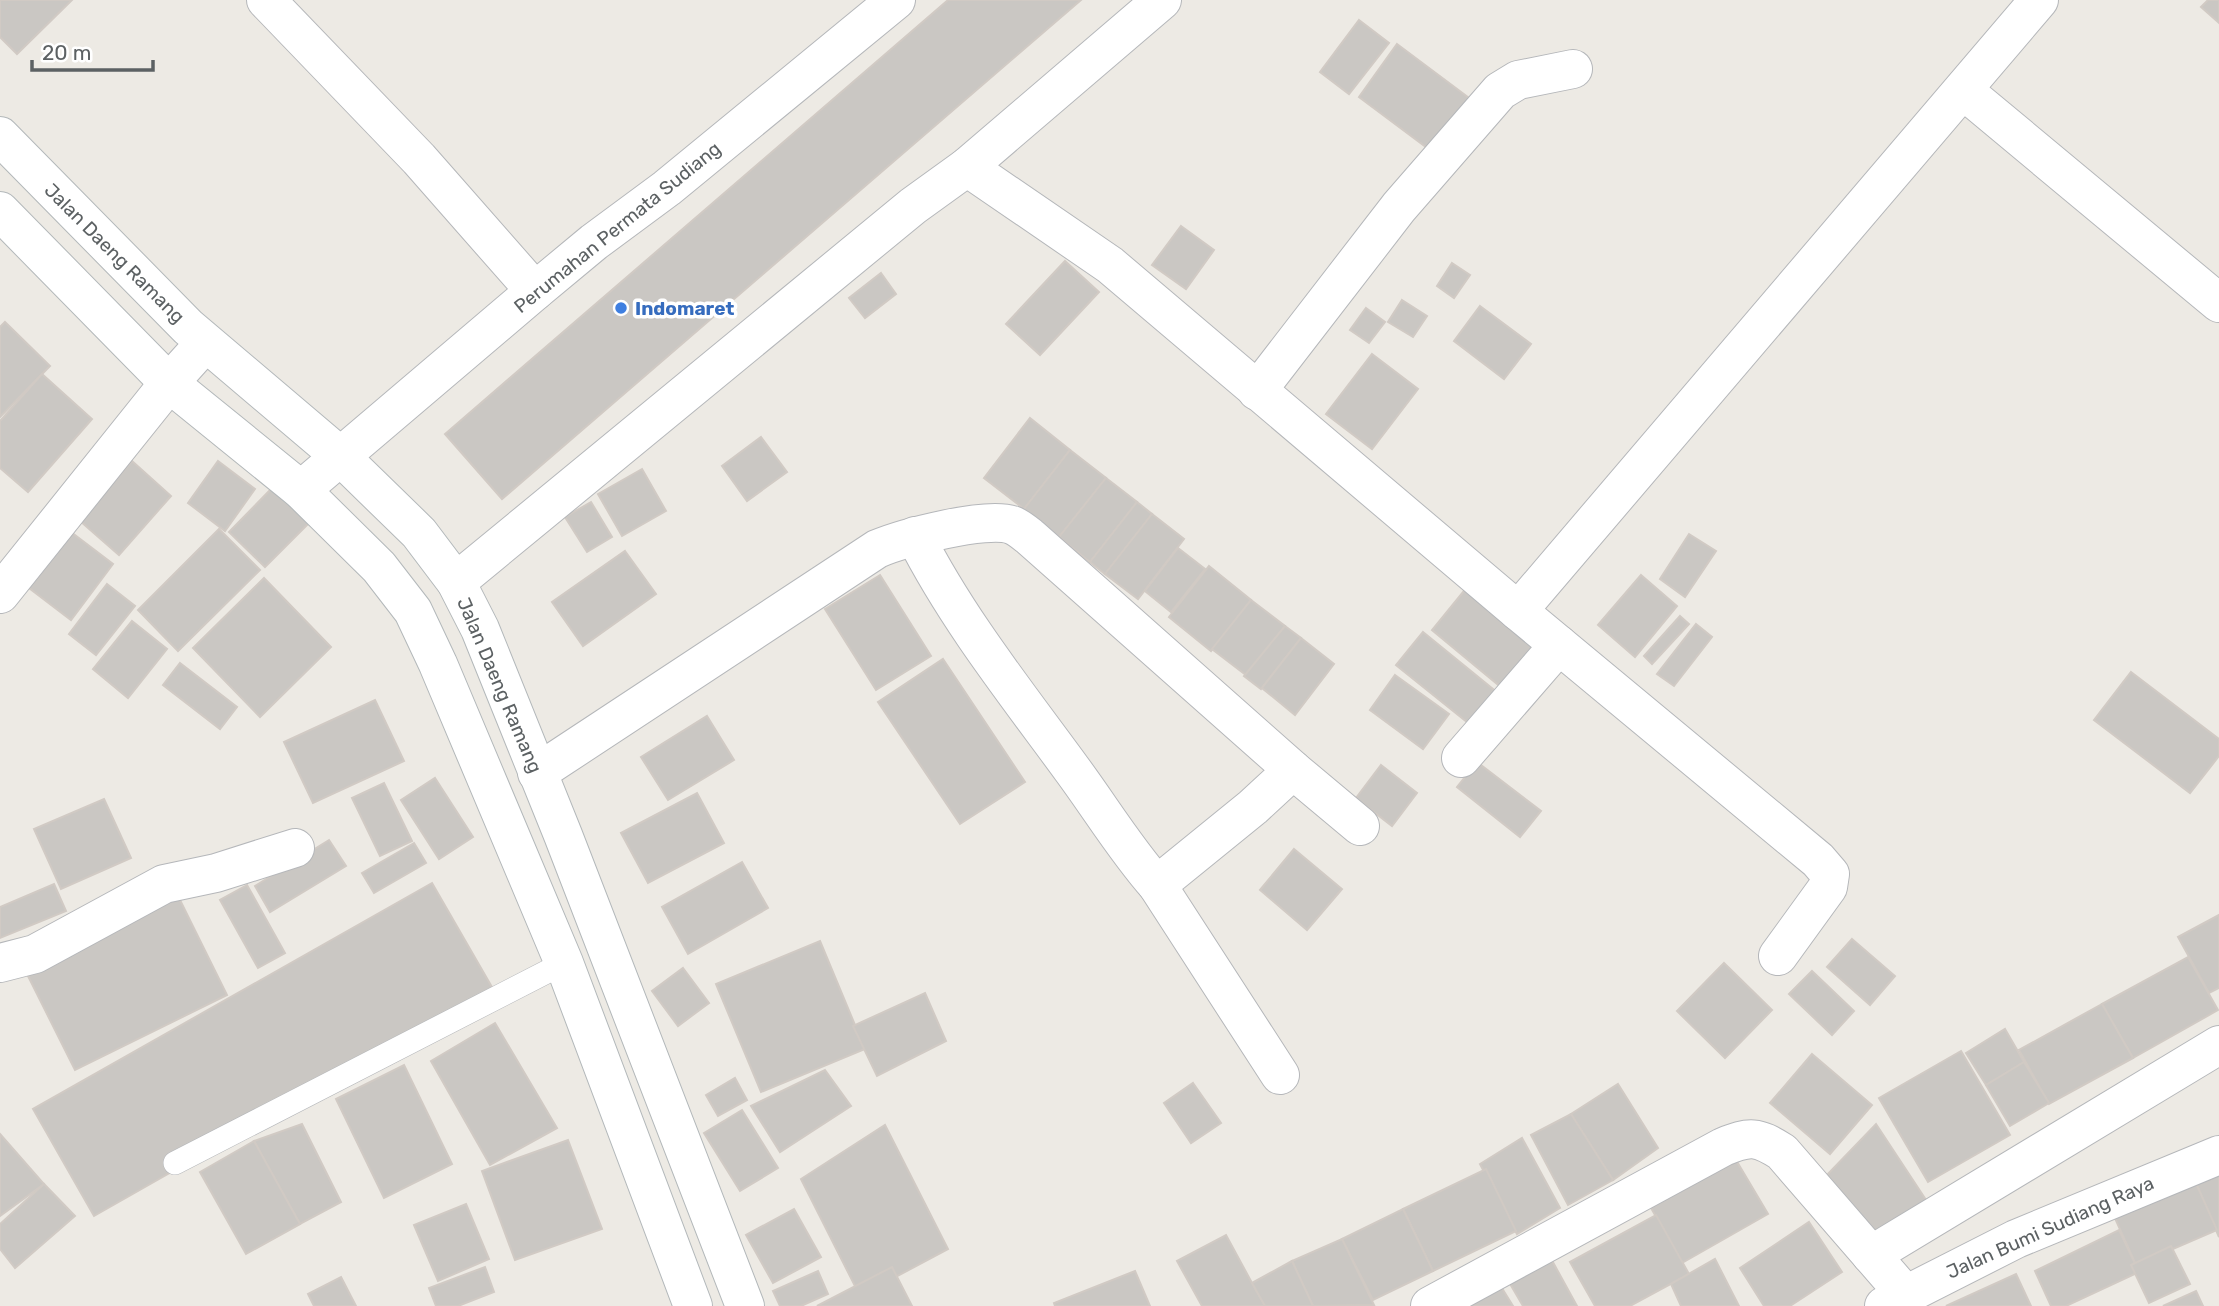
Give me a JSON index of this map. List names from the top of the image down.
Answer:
{
  "streets": {
    "street": ["Perumahan Permata Sudiang", "Jalan Daeng Ramang", "Jalan Bumi Sudiang Raya"]
  },
  "crossings": [
    ["Perumahan Permata Sudiang", "Jalan Daeng Ramang"]
  ],
  "places": ["Indomaret"],
  "scale_bar": "20 m"
}
